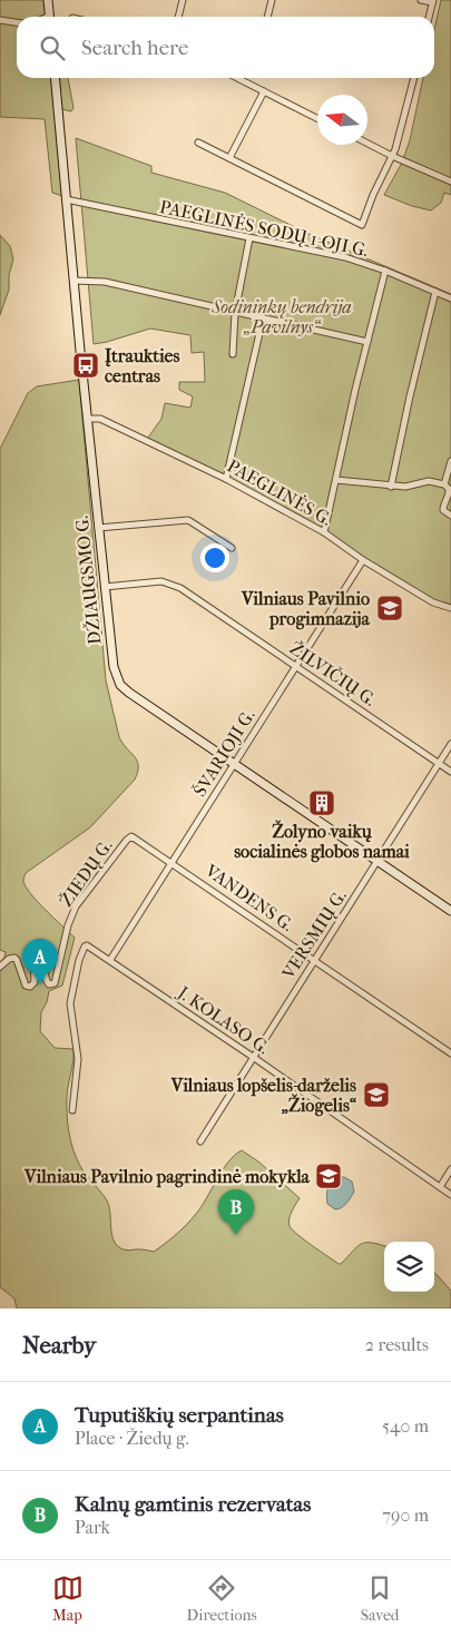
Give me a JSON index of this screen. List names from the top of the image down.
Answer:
{
  "streets": {
    "street": [
      "PAEGLINĖS SODŲ 1-OJI G.",
      "PAEGLINĖS G.",
      "DŽIAUGSMO G.",
      "ŽILVIČIŲ G.",
      "ŠVARIOJI G.",
      "ŽIEDŲ G.",
      "VANDENS G.",
      "VERSMIŲ G.",
      "J. KOLASO G."
    ]
  },
  "crossings": [
    ["PAEGLINĖS SODŲ 1-OJI G.", "DŽIAUGSMO G."],
    ["PAEGLINĖS G.", "DŽIAUGSMO G."],
    ["PAEGLINĖS G.", "ŠVARIOJI G."],
    ["DŽIAUGSMO G.", "ŽILVIČIŲ G."],
    ["DŽIAUGSMO G.", "ŠVARIOJI G."],
    ["DŽIAUGSMO G.", "VERSMIŲ G."],
    ["ŽILVIČIŲ G.", "ŠVARIOJI G."],
    ["ŽILVIČIŲ G.", "VERSMIŲ G."],
    ["ŠVARIOJI G.", "VANDENS G."],
    ["ŠVARIOJI G.", "J. KOLASO G."],
    ["ŽIEDŲ G.", "VANDENS G."],
    ["VANDENS G.", "VERSMIŲ G."],
    ["VERSMIŲ G.", "J. KOLASO G."]
  ],
  "parks": ["Sodininkų bendrija „Pavilnys“"],
  "places": {
    "bus stop": ["Įtraukties centras"],
    "school or university": ["Vilniaus Pavilnio progimnazija", "Vilniaus lopšelis-darželis „Žiogelis“", "Vilniaus Pavilnio pagrindinė mokykla"],
    "building": ["Žolyno vaikų socialinės globos namai"]
  },
  "north": "left",
  "page": {
    "search": "Search here",
    "pins": ["A", "B"],
    "heading": ["Nearby", "2 results"],
    "list": [
      {
        "mark": "A",
        "name": "Tuputiškių serpantinas",
        "note": "Place · Žiedų g.",
        "value": "540 m"
      },
      {
        "mark": "B",
        "name": "Kalnų gamtinis rezervatas",
        "note": "Park",
        "value": "790 m"
      }
    ],
    "nav": ["Map", "Directions", "Saved"]
  }
}
